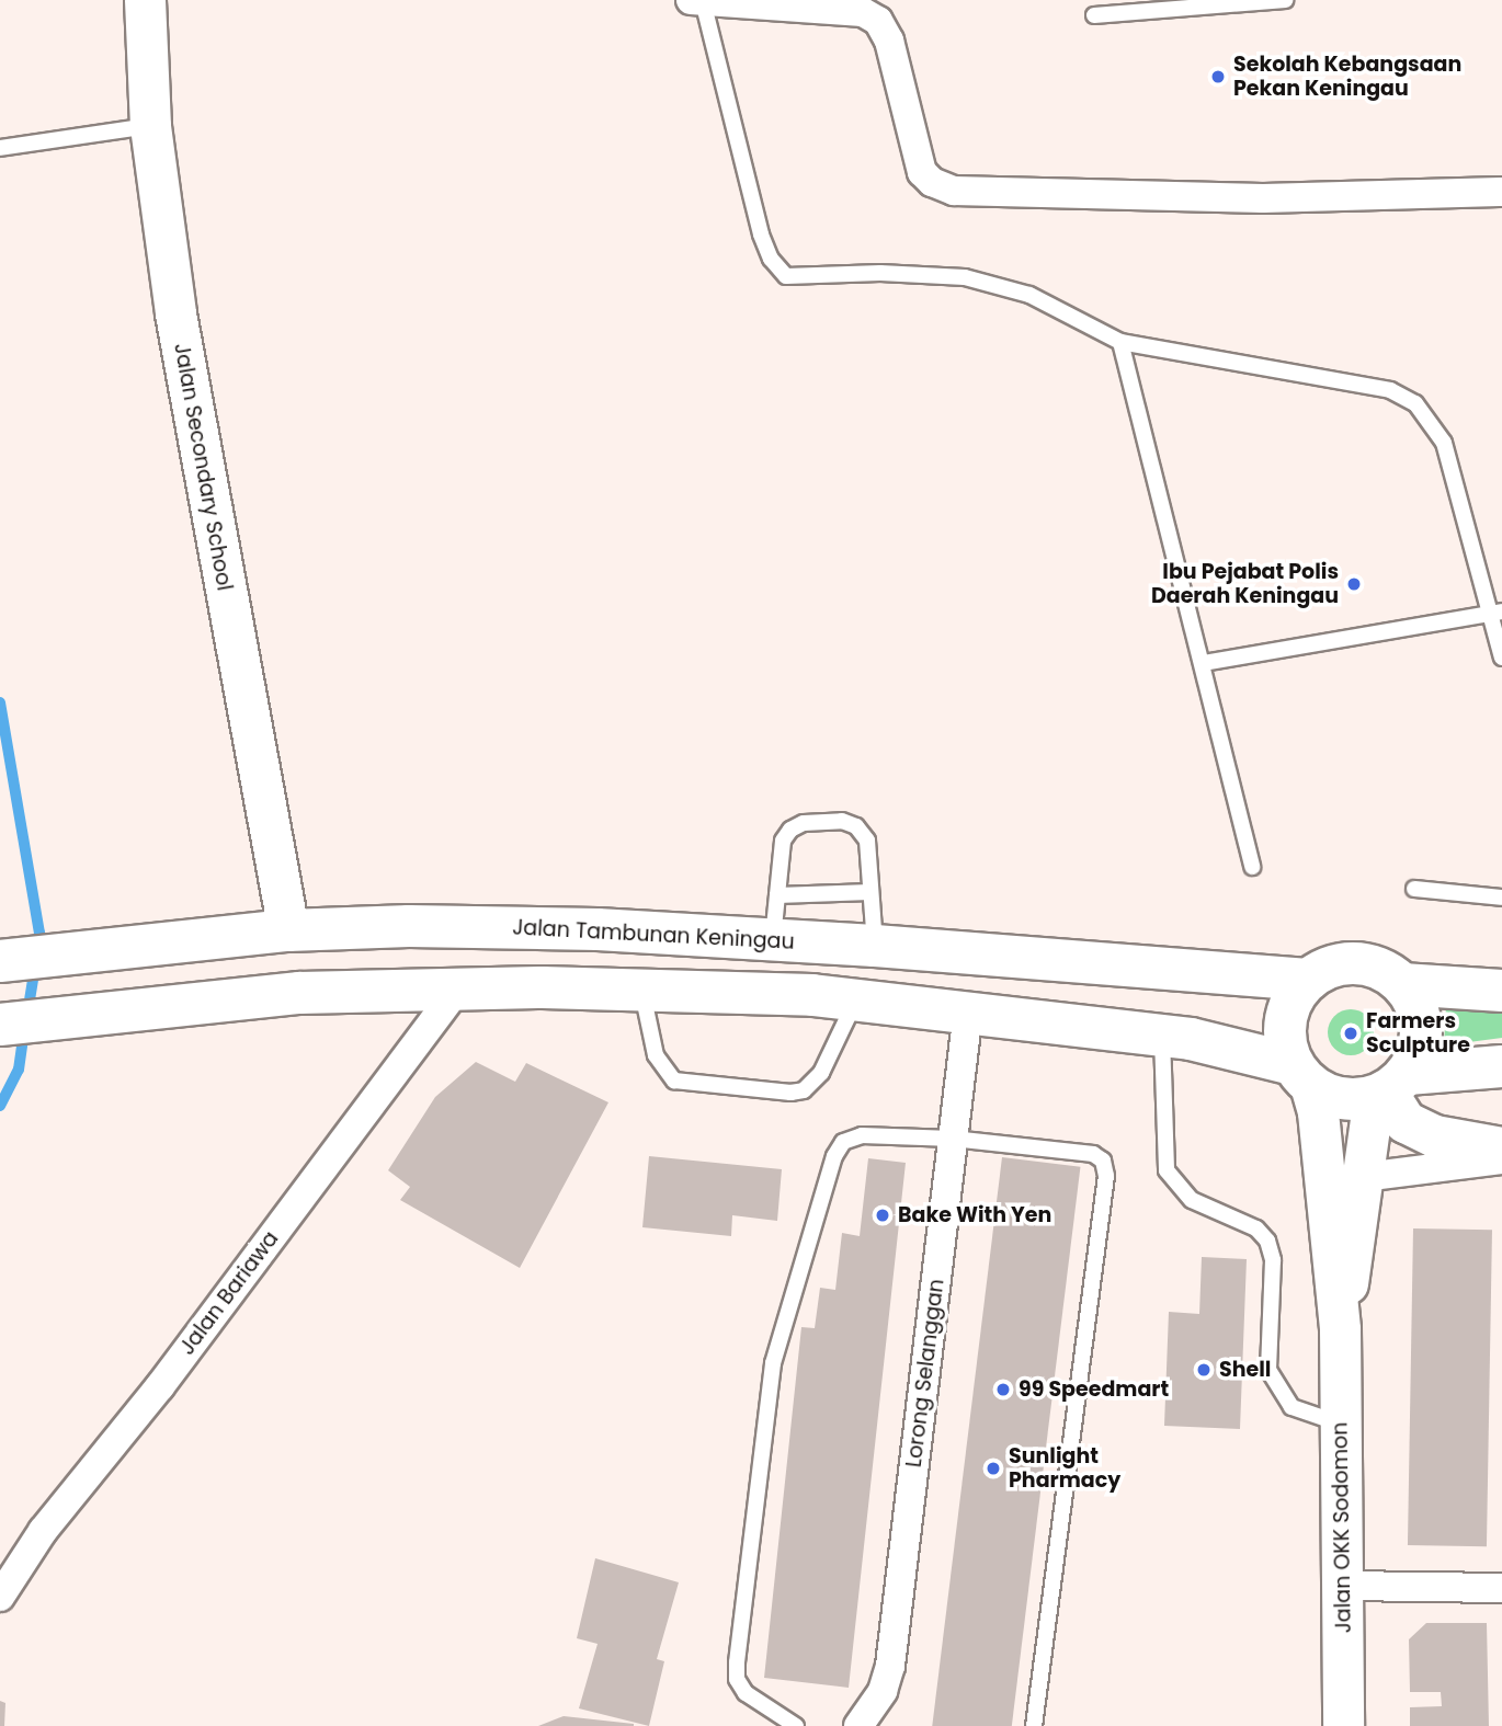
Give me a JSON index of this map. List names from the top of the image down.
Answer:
{
  "streets": {
    "main road": ["Jalan Tambunan Keningau"],
    "street": [
      "Jalan Secondary School",
      "Jalan Bariawa",
      "Lorong Selanggan",
      "Jalan OKK Sodomon"
    ]
  },
  "crossings": [
    ["Jalan Secondary School", "Jalan Tambunan Keningau"]
  ],
  "places": [
    "Sekolah Kebangsaan Pekan Keningau",
    "Ibu Pejabat Polis Daerah Keningau",
    "Farmers Sculpture",
    "Bake With Yen",
    "Shell",
    "99 Speedmart",
    "Sunlight Pharmacy"
  ]
}
